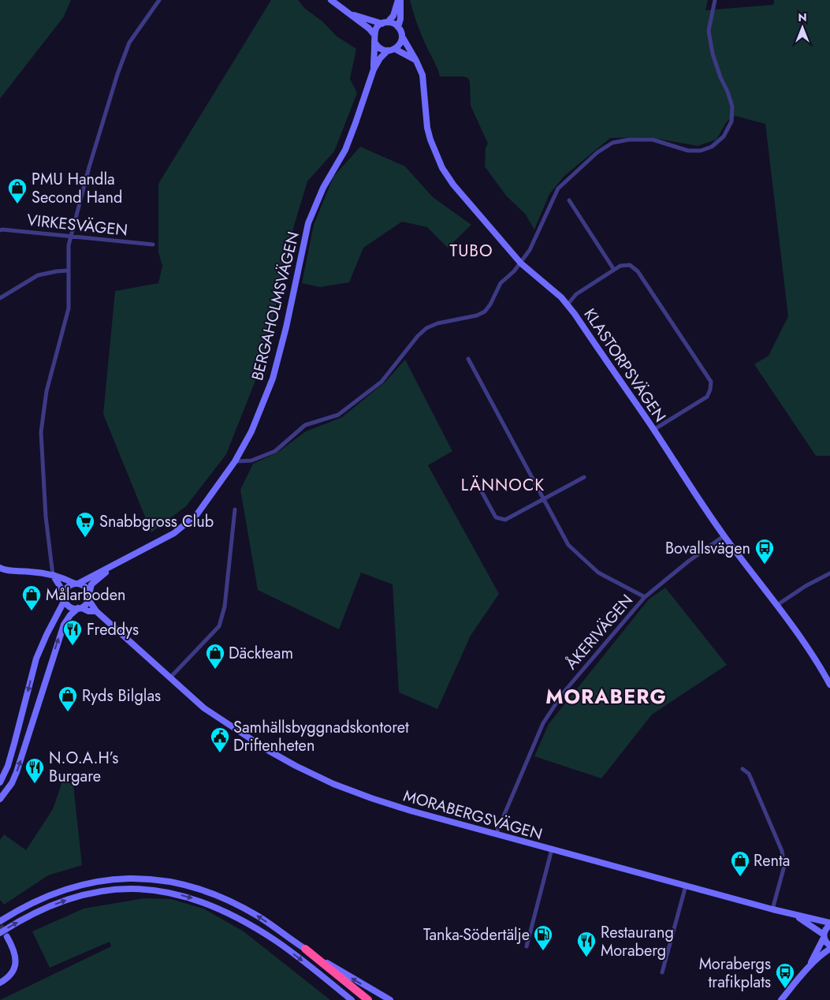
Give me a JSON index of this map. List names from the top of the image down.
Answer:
{
  "streets": {
    "main road": ["BERGAHOLMSVÄGEN", "KLASTORPSVÄGEN", "MORABERGSVÄGEN"],
    "street": ["VIRKESVÄGEN", "ÅKERIVÄGEN"]
  },
  "crossings": [
    ["BERGAHOLMSVÄGEN", "KLASTORPSVÄGEN"],
    ["BERGAHOLMSVÄGEN", "MORABERGSVÄGEN"],
    ["KLASTORPSVÄGEN", "ÅKERIVÄGEN"],
    ["ÅKERIVÄGEN", "MORABERGSVÄGEN"]
  ],
  "districts": ["TUBO", "LÄNNOCK", "MORABERG"],
  "places": {
    "shop": [
      "PMU Handla Second Hand",
      "Målarboden",
      "Däckteam",
      "Ryds Bilglas",
      "Renta"
    ],
    "supermarket": ["Snabbgross Club"],
    "bus stop": ["Bovallsvägen", "Morabergs trafikplats"],
    "restaurant": ["Freddys", "N.O.A.H’s Burgare", "Restaurang Moraberg"],
    "public building": ["Samhällsbyggnadskontoret Driftenheten"],
    "fuel station": ["Tanka-Södertälje"]
  },
  "north": "top"
}
